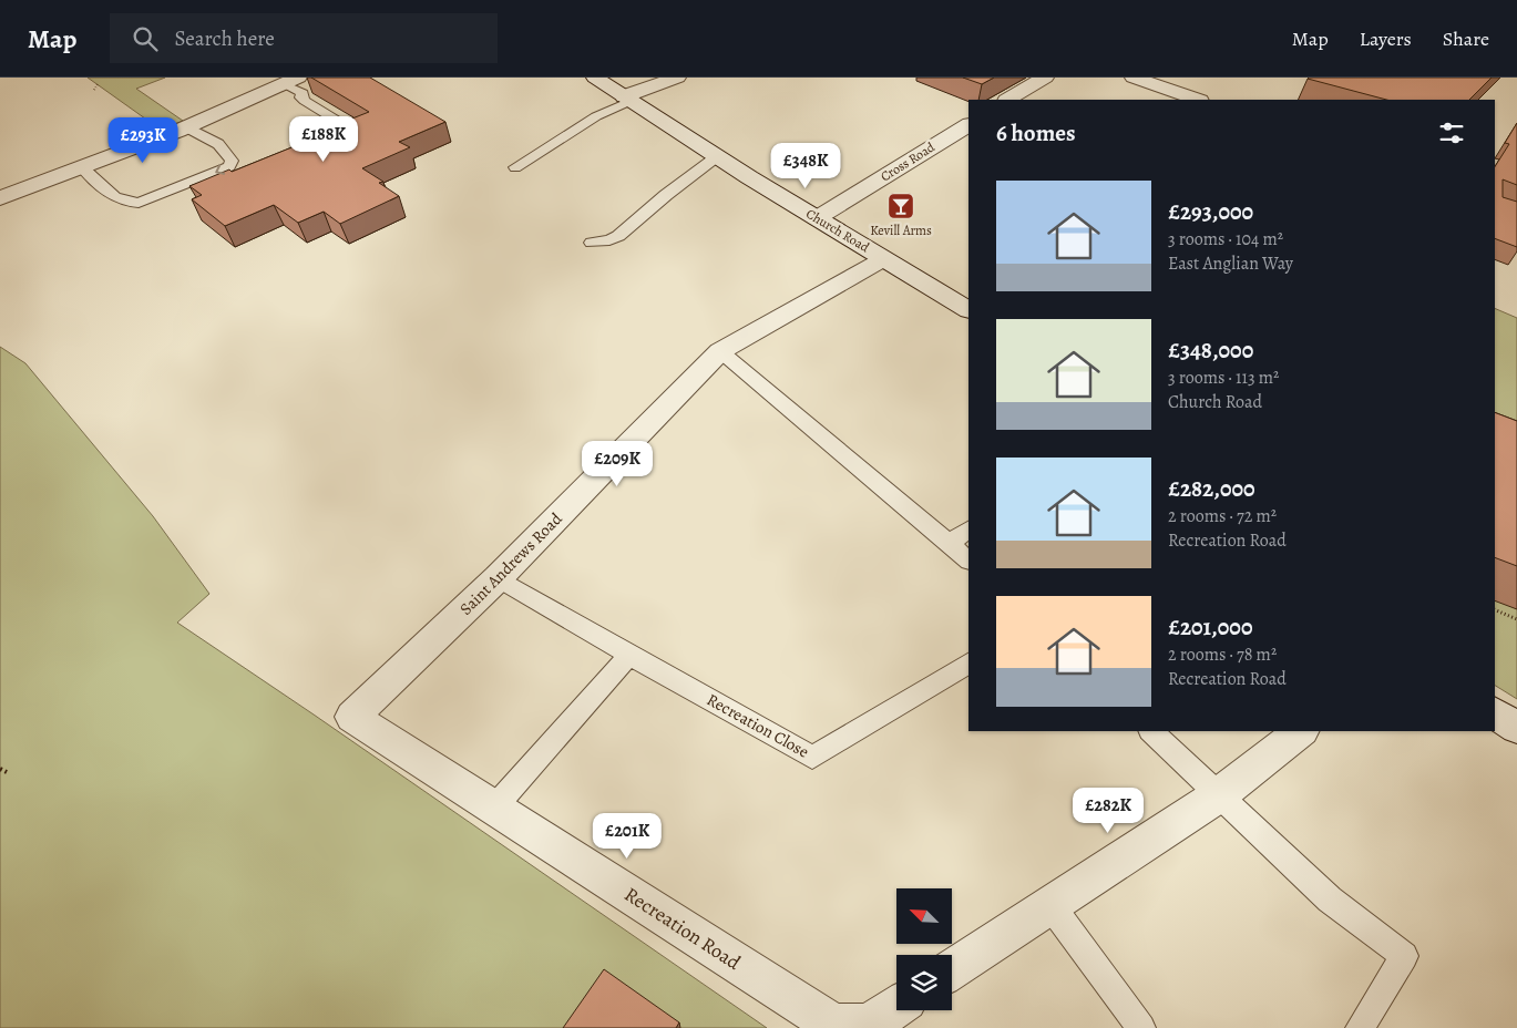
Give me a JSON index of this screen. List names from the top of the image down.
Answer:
{
  "streets": {
    "street": [
      "Cross Road",
      "Church Road",
      "Saint Andrews Road",
      "Recreation Road"
    ],
    "lane": ["Recreation Close"]
  },
  "crossings": [
    ["Cross Road", "Church Road"],
    ["Church Road", "Saint Andrews Road"],
    ["Saint Andrews Road", "Recreation Close"],
    ["Saint Andrews Road", "Recreation Road"]
  ],
  "places": {
    "bar": ["Kevill Arms"]
  },
  "north": "top left",
  "page": {
    "header": "Map",
    "search": "Search here",
    "nav": ["Map", "Layers", "Share"],
    "heading": "6 homes",
    "price": [
      "£188K",
      "£293K",
      "£348K",
      "£209K",
      "£282K",
      "£201K"
    ],
    "list": [
      {
        "name": "£293,000",
        "note": "3 rooms · 104 m² · East Anglian Way"
      },
      {
        "name": "£348,000",
        "note": "3 rooms · 113 m² · Church Road"
      },
      {
        "name": "£282,000",
        "note": "2 rooms · 72 m² · Recreation Road"
      },
      {
        "name": "£201,000",
        "note": "2 rooms · 78 m² · Recreation Road"
      }
    ]
  }
}
